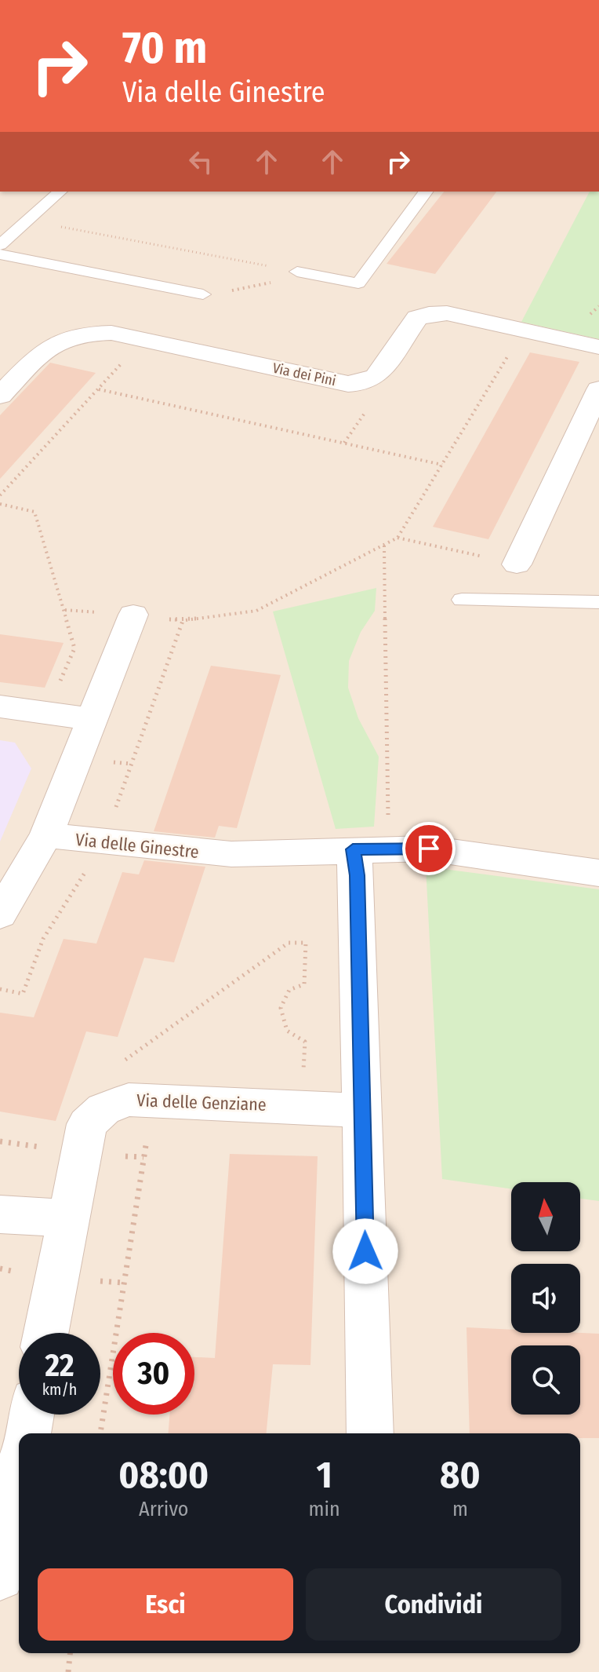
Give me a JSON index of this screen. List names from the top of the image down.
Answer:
{
  "streets": {
    "street": ["Via dei Pini", "Via delle Ginestre", "Via delle Genziane"]
  },
  "north": "top",
  "page": {
    "turn": ["70 m", "Via delle Ginestre"],
    "speed": "22 km/h",
    "limit": "30",
    "eta": [
      "08:00",
      "Arrivo",
      "1",
      "min",
      "80",
      "m"
    ],
    "buttons": ["Esci", "Condividi"]
  }
}
